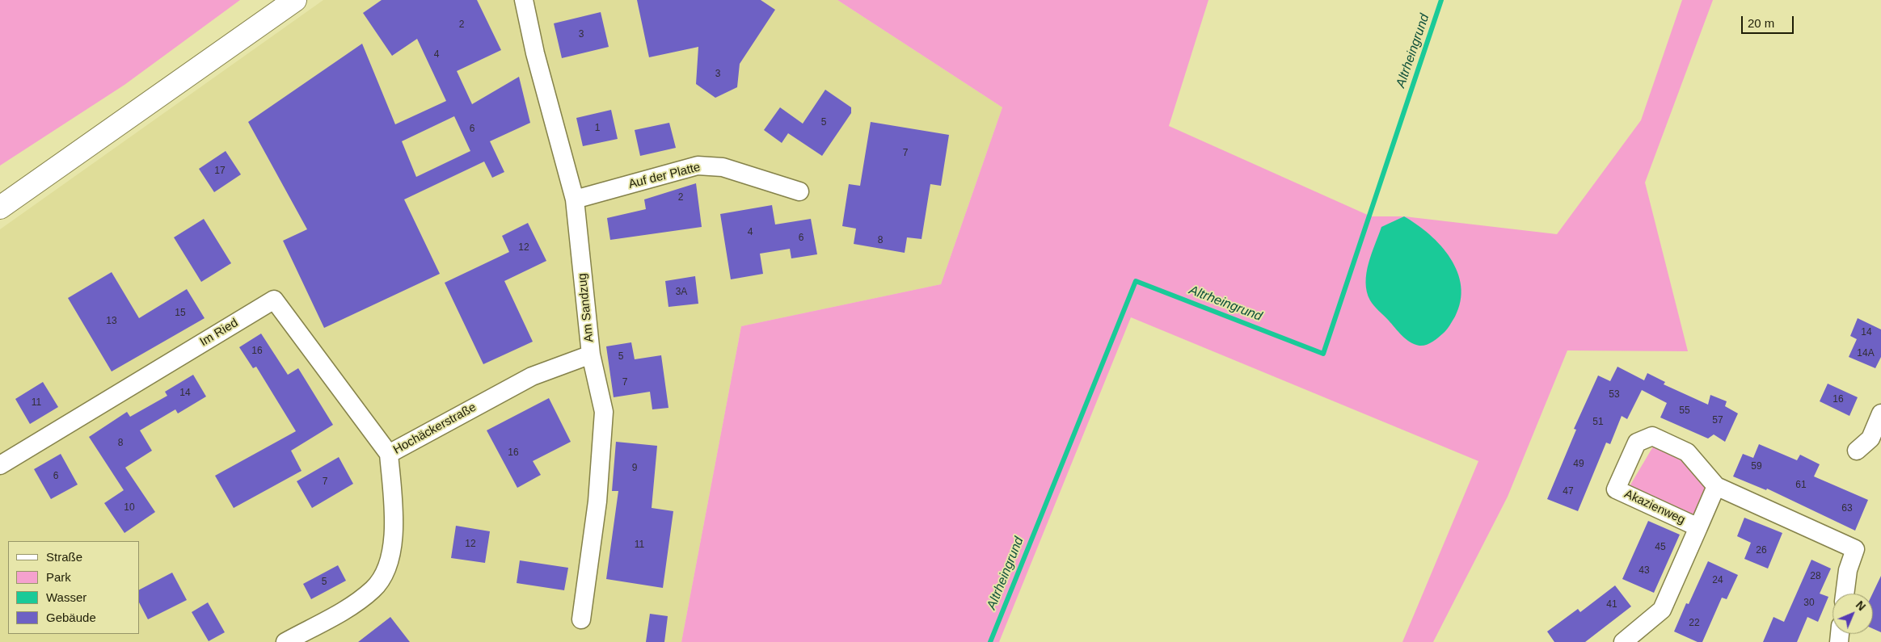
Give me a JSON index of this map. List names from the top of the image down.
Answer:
{
  "streets": {
    "street": [
      "Auf der Platte",
      "Am Sandzug",
      "Im Ried",
      "Hochäckerstraße",
      "Akazienweg"
    ]
  },
  "crossings": [
    ["Auf der Platte", "Am Sandzug"],
    ["Am Sandzug", "Hochäckerstraße"],
    ["Im Ried", "Hochäckerstraße"]
  ],
  "water": ["Altrheingrund"],
  "house_numbers": [
    "2",
    "3",
    "4",
    "3",
    "5",
    "1",
    "6",
    "7",
    "17",
    "2",
    "4",
    "6",
    "8",
    "12",
    "3A",
    "15",
    "13",
    "14",
    "16",
    "14A",
    "5",
    "7",
    "14",
    "53",
    "16",
    "11",
    "55",
    "57",
    "51",
    "8",
    "16",
    "49",
    "59",
    "9",
    "6",
    "7",
    "61",
    "47",
    "10",
    "63",
    "12",
    "11",
    "45",
    "26",
    "43",
    "28",
    "24",
    "5",
    "30",
    "41",
    "22"
  ],
  "legend": [
    "Straße",
    "Park",
    "Wasser",
    "Gebäude"
  ],
  "scale_bar": "20 m",
  "north": "top right"
}
